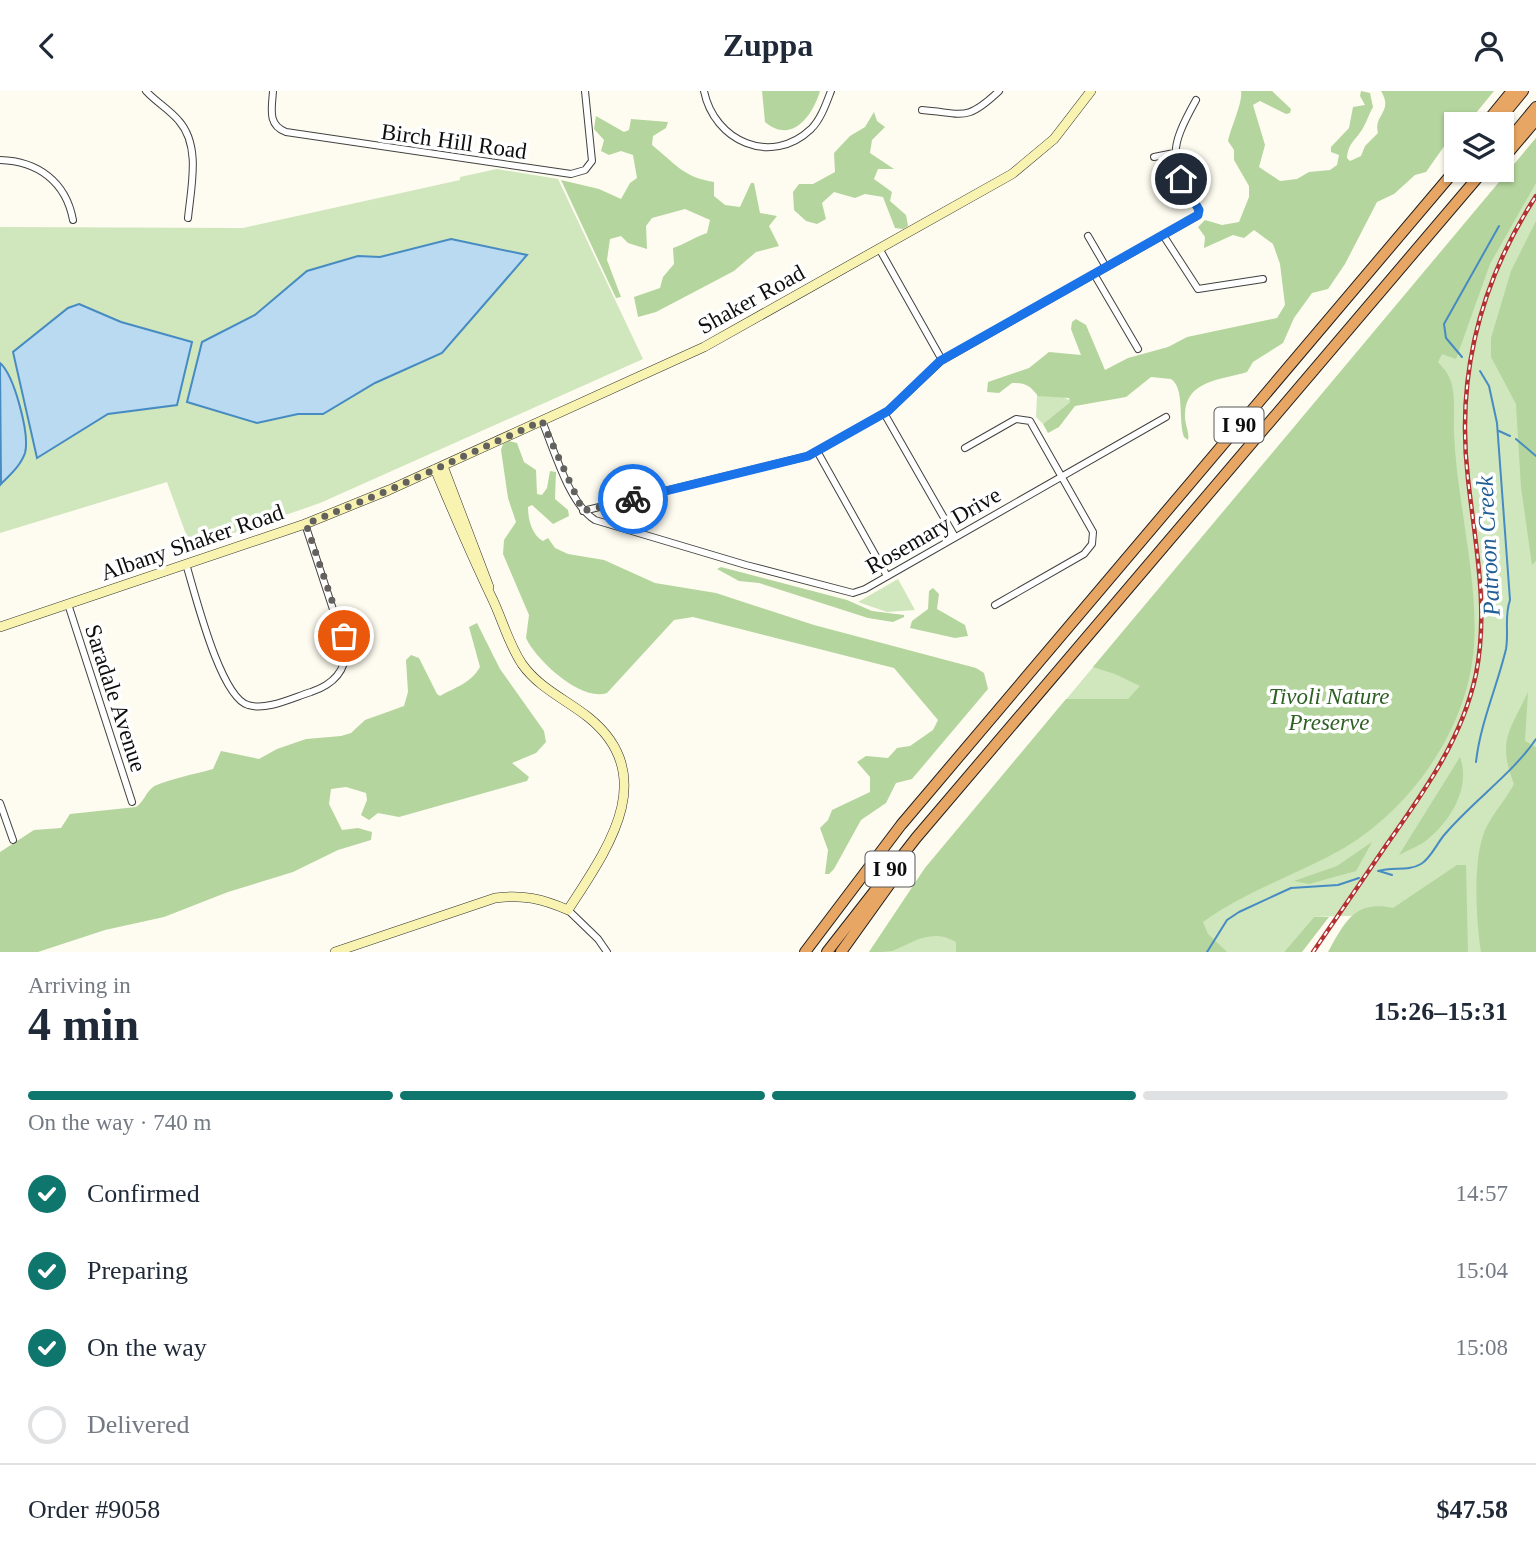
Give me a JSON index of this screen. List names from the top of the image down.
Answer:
{
  "streets": {
    "highway": ["I 90"],
    "main road": ["Shaker Road", "Albany Shaker Road"],
    "street": ["Birch Hill Road", "Rosemary Drive", "Saradale Avenue"]
  },
  "crossings": [
    ["Shaker Road", "Albany Shaker Road"],
    ["Albany Shaker Road", "Saradale Avenue"]
  ],
  "water": ["Patroon Creek"],
  "parks": ["Tivoli Nature Preserve"],
  "page": {
    "header": "Zuppa",
    "heading": ["4 min", "Arriving in", "15:26–15:31"],
    "panel": ["Order #9058", "$47.58"],
    "bar": "On the way · 740 m",
    "list": [
      ["Confirmed", "14:57"],
      ["Preparing", "15:04"],
      ["On the way", "15:08"],
      "Delivered"
    ]
  }
}
